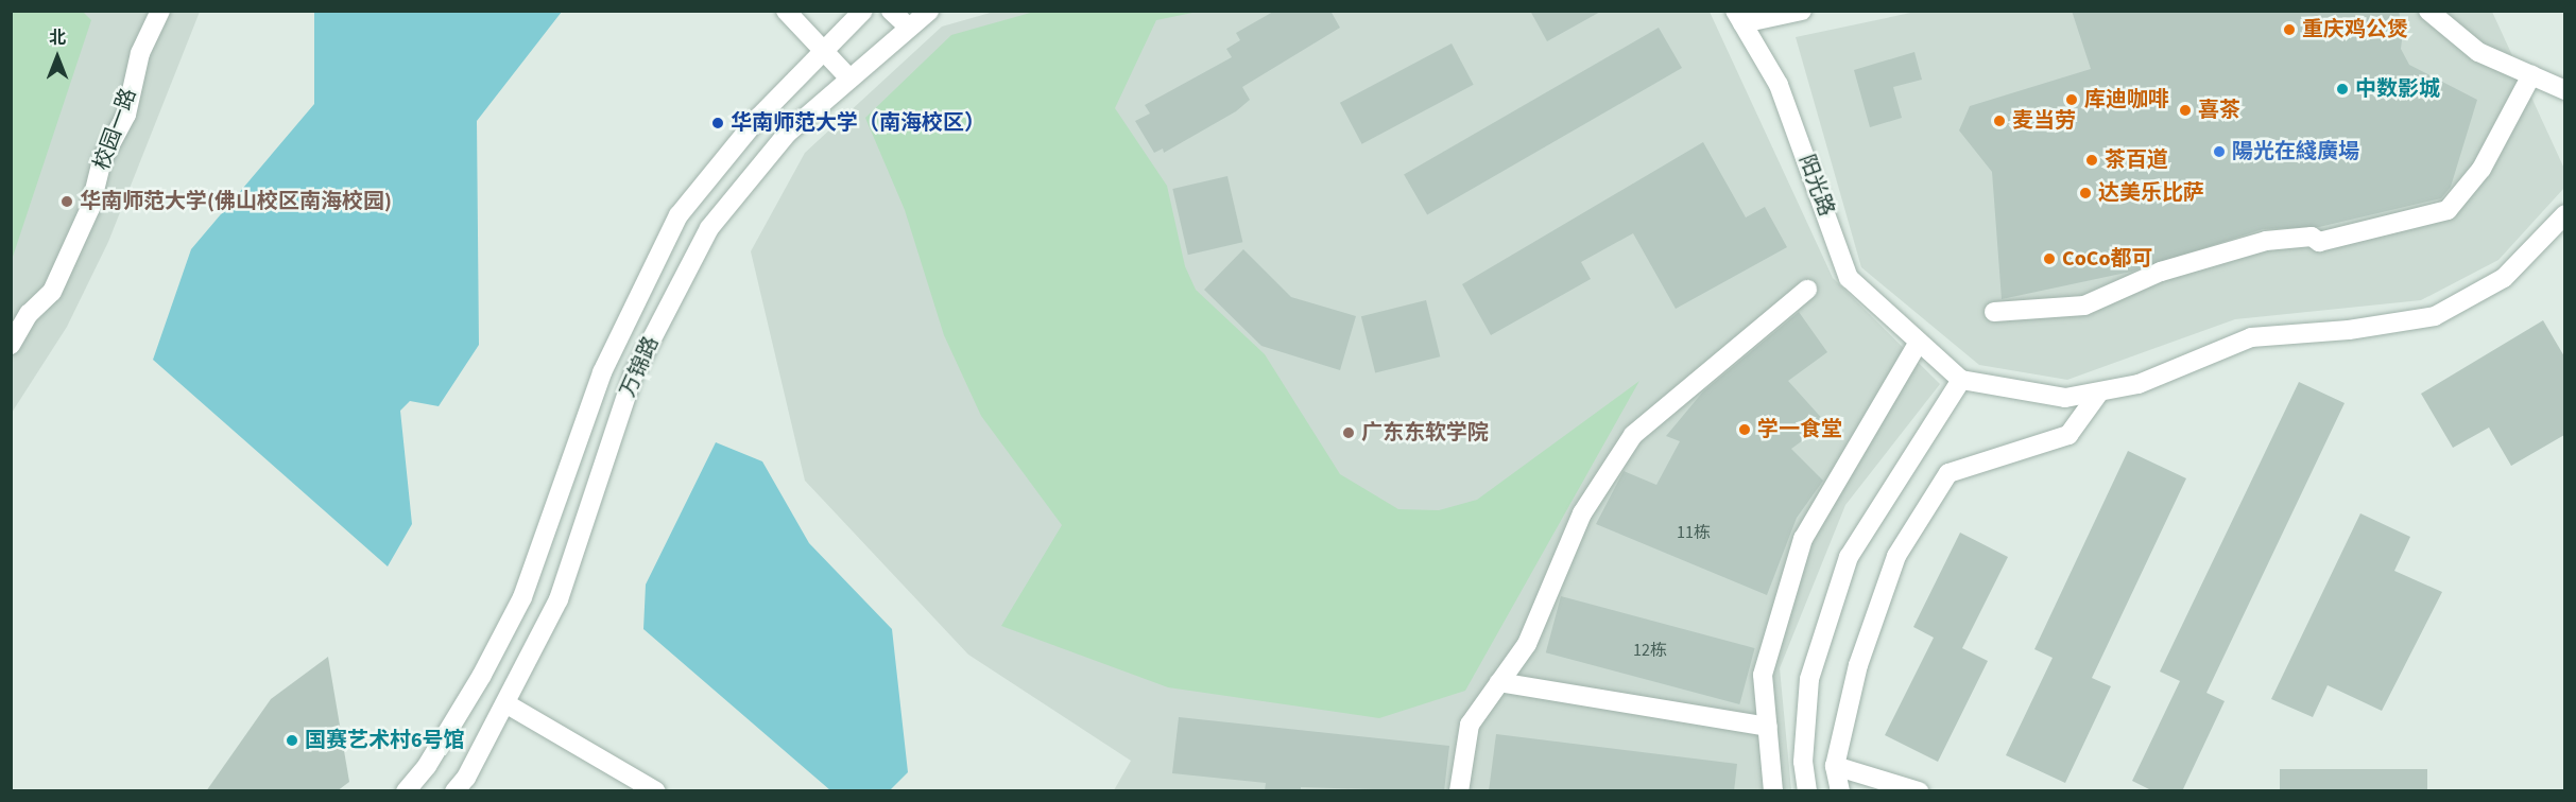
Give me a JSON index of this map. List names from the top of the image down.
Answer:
{
  "streets": {
    "street": ["校园一路", "阳光路", "万锦路"]
  },
  "places": [
    "重庆鸡公煲",
    "中数影城",
    "库迪咖啡",
    "喜茶",
    "麦当劳",
    "华南师范大学（南海校区）",
    "陽光在綫廣場",
    "茶百道",
    "达美乐比萨",
    "华南师范大学(佛山校区南海校园)",
    "CoCo都可",
    "学一食堂",
    "广东东软学院",
    "国赛艺术村6号馆"
  ],
  "house_numbers": ["11栋", "12栋"],
  "north": "top"
}
